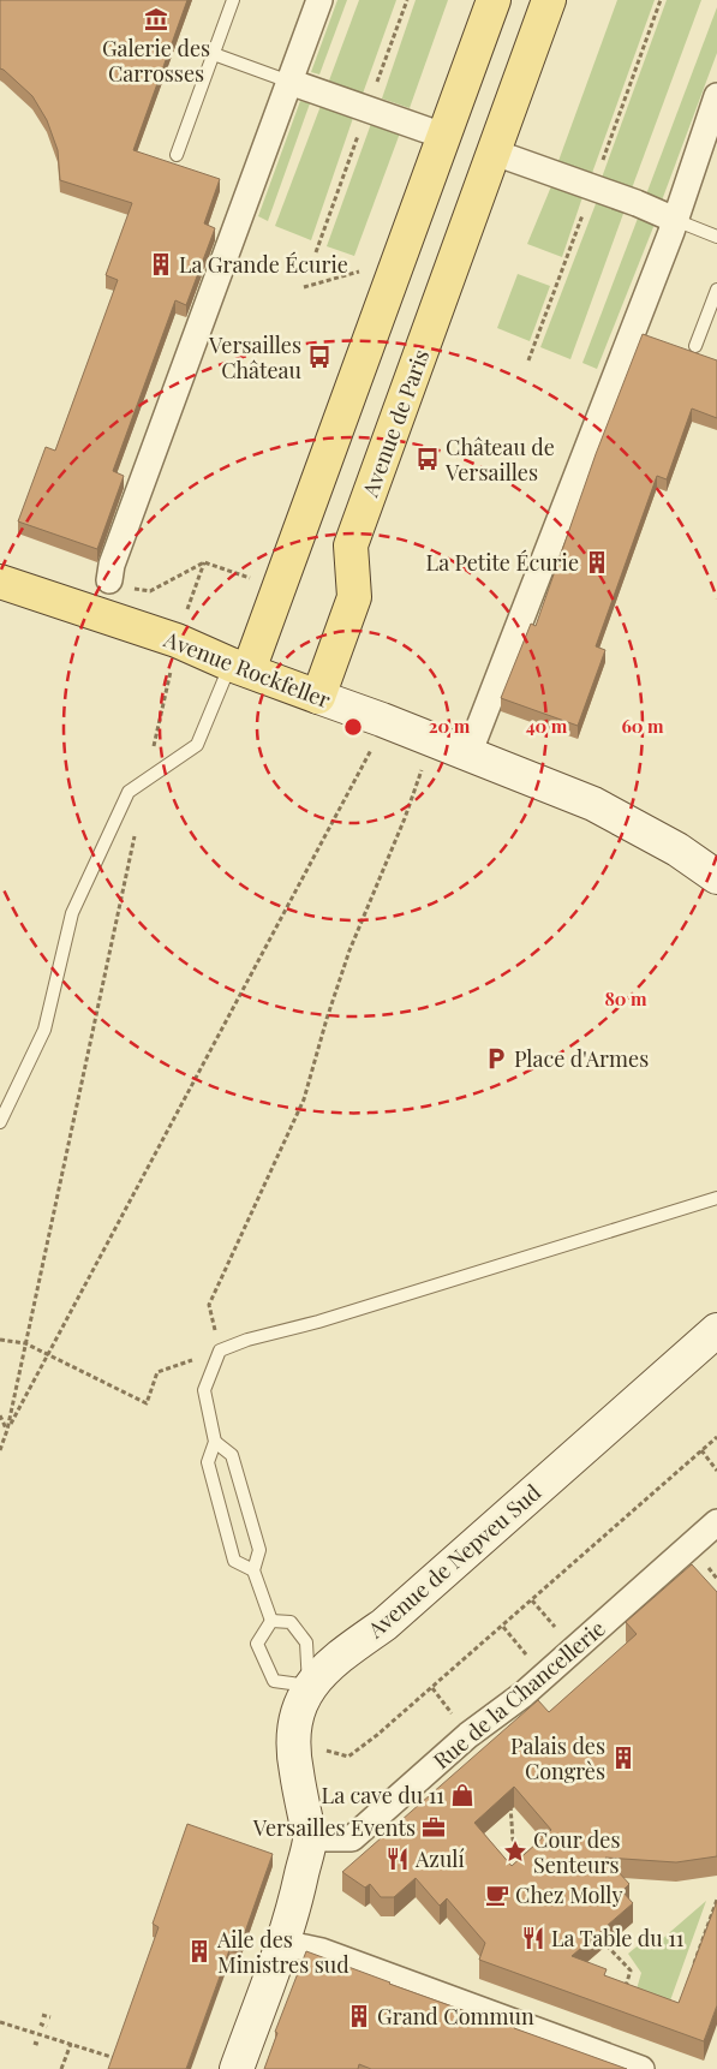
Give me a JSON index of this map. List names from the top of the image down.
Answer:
{
  "streets": {
    "main road": ["Avenue de Paris", "Avenue Rockfeller", "Avenue de Nepveu Sud"],
    "street": ["Rue de la Chancellerie"]
  },
  "crossings": [
    ["Avenue de Paris", "Avenue Rockfeller"],
    ["Avenue de Nepveu Sud", "Rue de la Chancellerie"]
  ],
  "places": {
    "museum": ["Galerie des Carrosses"],
    "building": [
      "La Grande Écurie",
      "La Petite Écurie",
      "Palais des Congrès",
      "Aile des Ministres sud",
      "Grand Commun"
    ],
    "bus stop": ["Versailles Château", "Château de Versailles"],
    "parking": ["Place d'Armes"],
    "shop": ["La cave du 11"],
    "office": ["Versailles Events"],
    "place": ["Cour des Senteurs"],
    "restaurant": ["Azulí", "La Table du 11"],
    "cafe": ["Chez Molly"]
  },
  "rings": [
    "20 m",
    "40 m",
    "60 m",
    "80 m"
  ]
}
